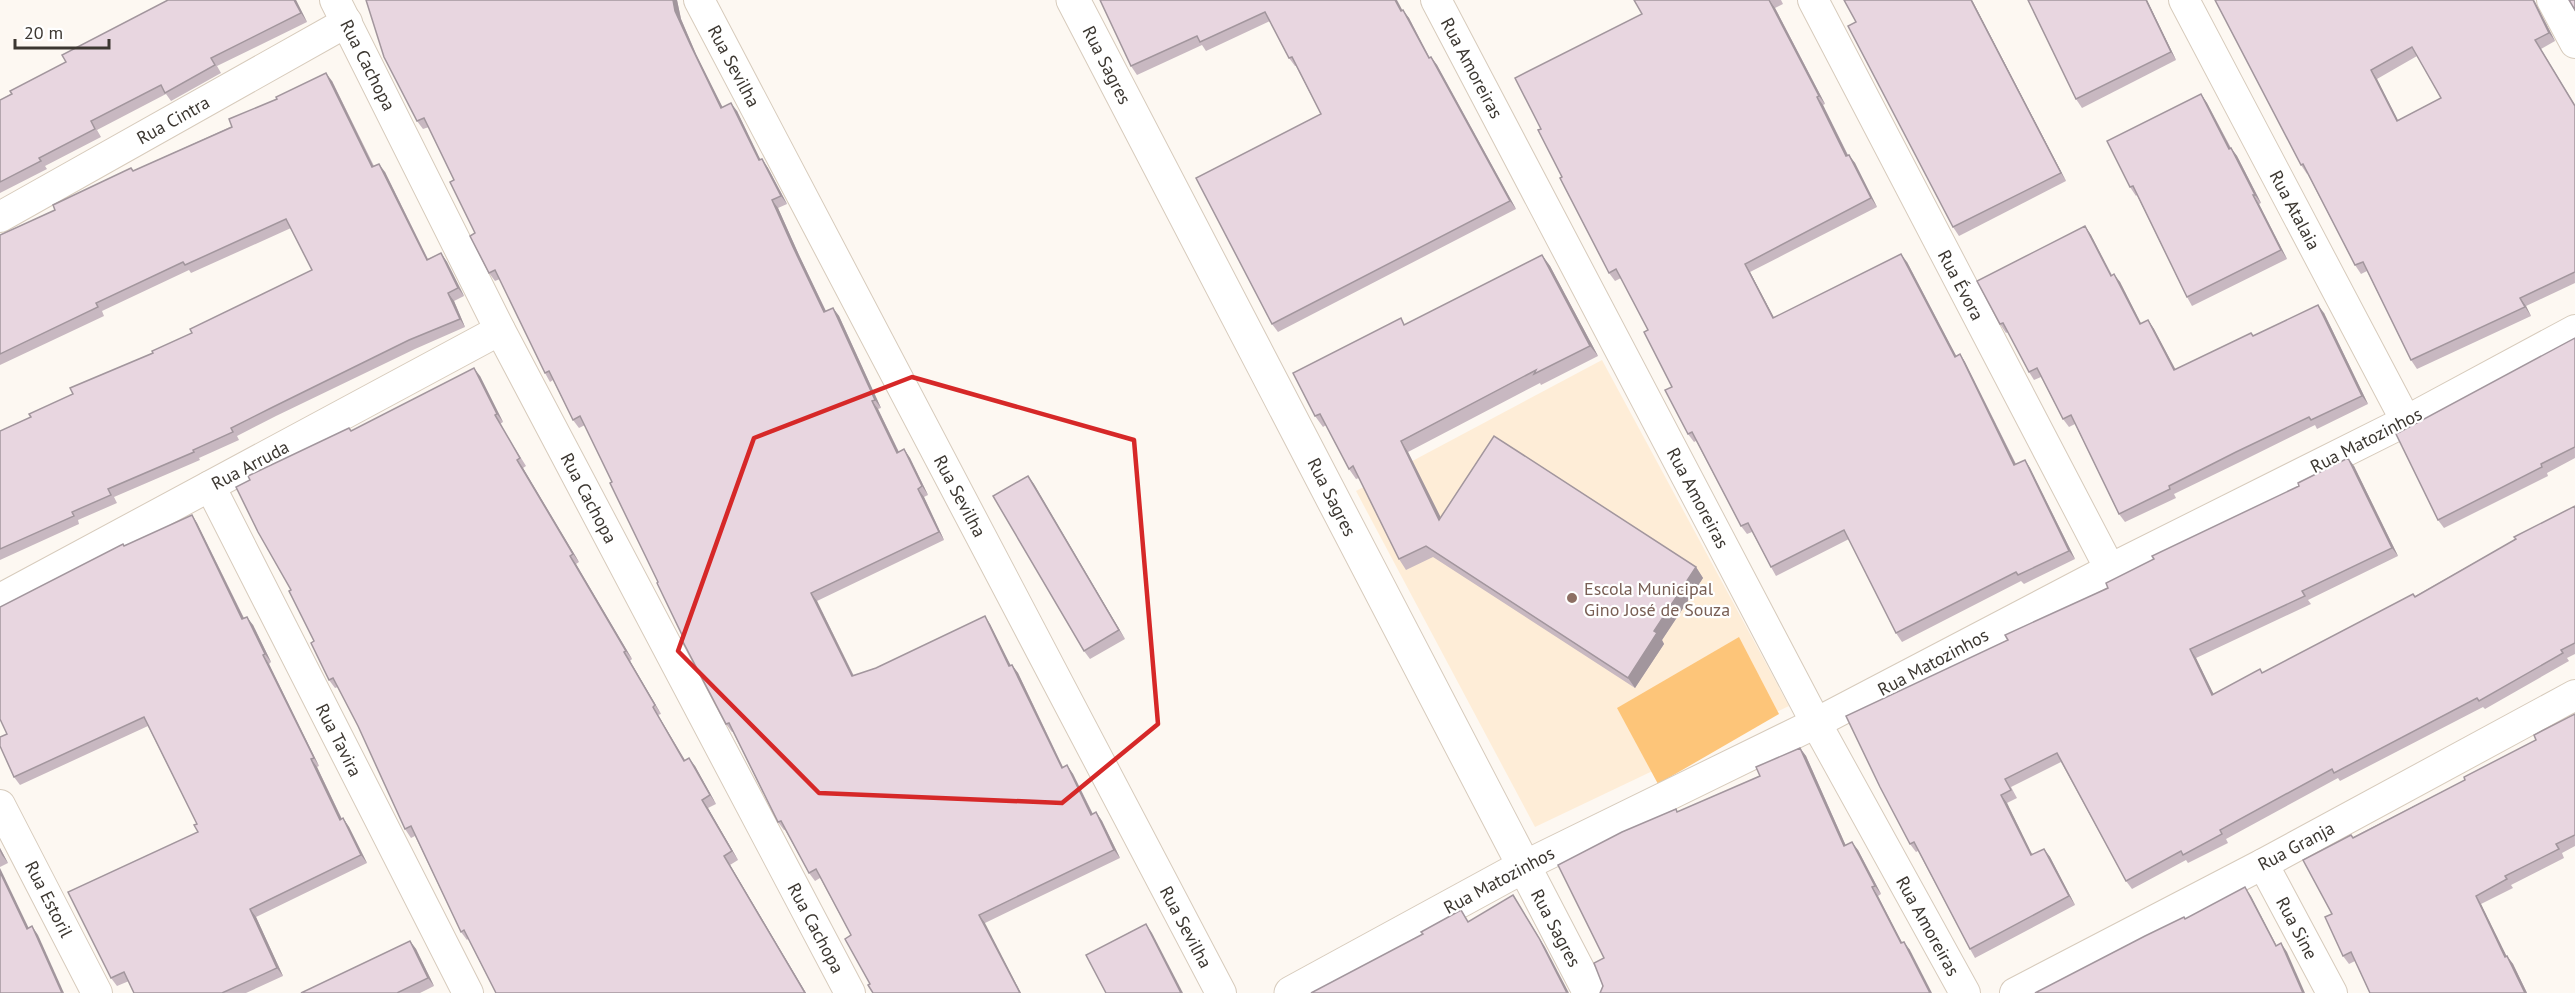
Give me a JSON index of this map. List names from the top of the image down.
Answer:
{
  "streets": {
    "street": [
      "Rua Cachopa",
      "Rua Sagres",
      "Rua Sevilha",
      "Rua Amoreiras",
      "Rua Cintra",
      "Rua Atalaia",
      "Rua Évora",
      "Rua Matozinhos",
      "Rua Arruda",
      "Rua Tavira",
      "Rua Granja",
      "Rua Estoril",
      "Rua Sine"
    ]
  },
  "crossings": [
    ["Rua Cachopa", "Rua Cintra"],
    ["Rua Cachopa", "Rua Arruda"],
    ["Rua Sagres", "Rua Matozinhos"],
    ["Rua Amoreiras", "Rua Matozinhos"],
    ["Rua Atalaia", "Rua Matozinhos"],
    ["Rua Évora", "Rua Matozinhos"],
    ["Rua Arruda", "Rua Tavira"],
    ["Rua Granja", "Rua Sine"]
  ],
  "places": ["Escola Municipal Gino José de Souza"],
  "scale_bar": "20 m"
}
